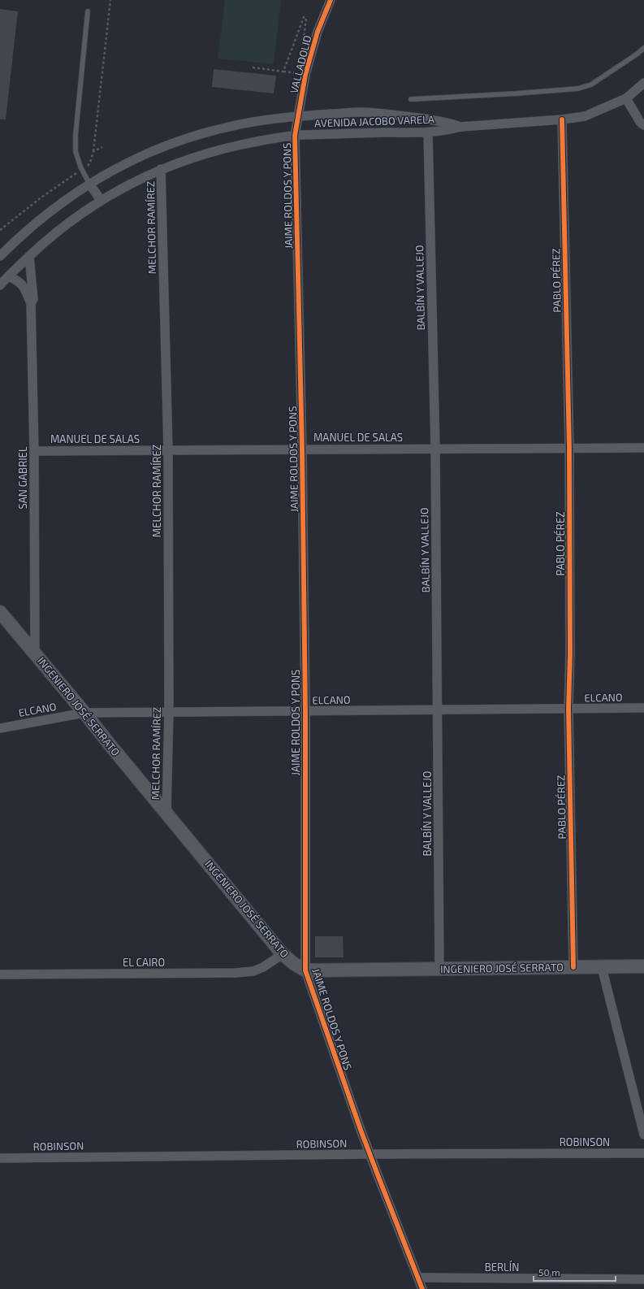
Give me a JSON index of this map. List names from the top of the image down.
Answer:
{
  "streets": {
    "street": [
      "VALLADOLID",
      "AVENIDA JACOBO VARELA",
      "JAIME ROLDOS Y PONS",
      "MELCHOR RAMÍREZ",
      "PABLO PÉREZ",
      "BALBÍN Y VALLEJO",
      "MANUEL DE SALAS",
      "SAN GABRIEL",
      "ELCANO",
      "INGENIERO JOSÉ SERRATO",
      "EL CAIRO",
      "ROBINSON",
      "BERLÍN"
    ]
  },
  "crossings": [
    ["VALLADOLID", "AVENIDA JACOBO VARELA"],
    ["VALLADOLID", "JAIME ROLDOS Y PONS"],
    ["AVENIDA JACOBO VARELA", "JAIME ROLDOS Y PONS"],
    ["AVENIDA JACOBO VARELA", "MELCHOR RAMÍREZ"],
    ["AVENIDA JACOBO VARELA", "PABLO PÉREZ"],
    ["AVENIDA JACOBO VARELA", "BALBÍN Y VALLEJO"],
    ["AVENIDA JACOBO VARELA", "SAN GABRIEL"],
    ["JAIME ROLDOS Y PONS", "MANUEL DE SALAS"],
    ["JAIME ROLDOS Y PONS", "ELCANO"],
    ["JAIME ROLDOS Y PONS", "INGENIERO JOSÉ SERRATO"],
    ["JAIME ROLDOS Y PONS", "ROBINSON"],
    ["JAIME ROLDOS Y PONS", "BERLÍN"],
    ["MELCHOR RAMÍREZ", "MANUEL DE SALAS"],
    ["MELCHOR RAMÍREZ", "ELCANO"],
    ["MELCHOR RAMÍREZ", "INGENIERO JOSÉ SERRATO"],
    ["PABLO PÉREZ", "MANUEL DE SALAS"],
    ["PABLO PÉREZ", "ELCANO"],
    ["PABLO PÉREZ", "INGENIERO JOSÉ SERRATO"],
    ["BALBÍN Y VALLEJO", "MANUEL DE SALAS"],
    ["BALBÍN Y VALLEJO", "ELCANO"],
    ["BALBÍN Y VALLEJO", "INGENIERO JOSÉ SERRATO"],
    ["MANUEL DE SALAS", "SAN GABRIEL"],
    ["SAN GABRIEL", "INGENIERO JOSÉ SERRATO"],
    ["ELCANO", "INGENIERO JOSÉ SERRATO"],
    ["INGENIERO JOSÉ SERRATO", "EL CAIRO"]
  ],
  "scale_bar": "50 m"
}
